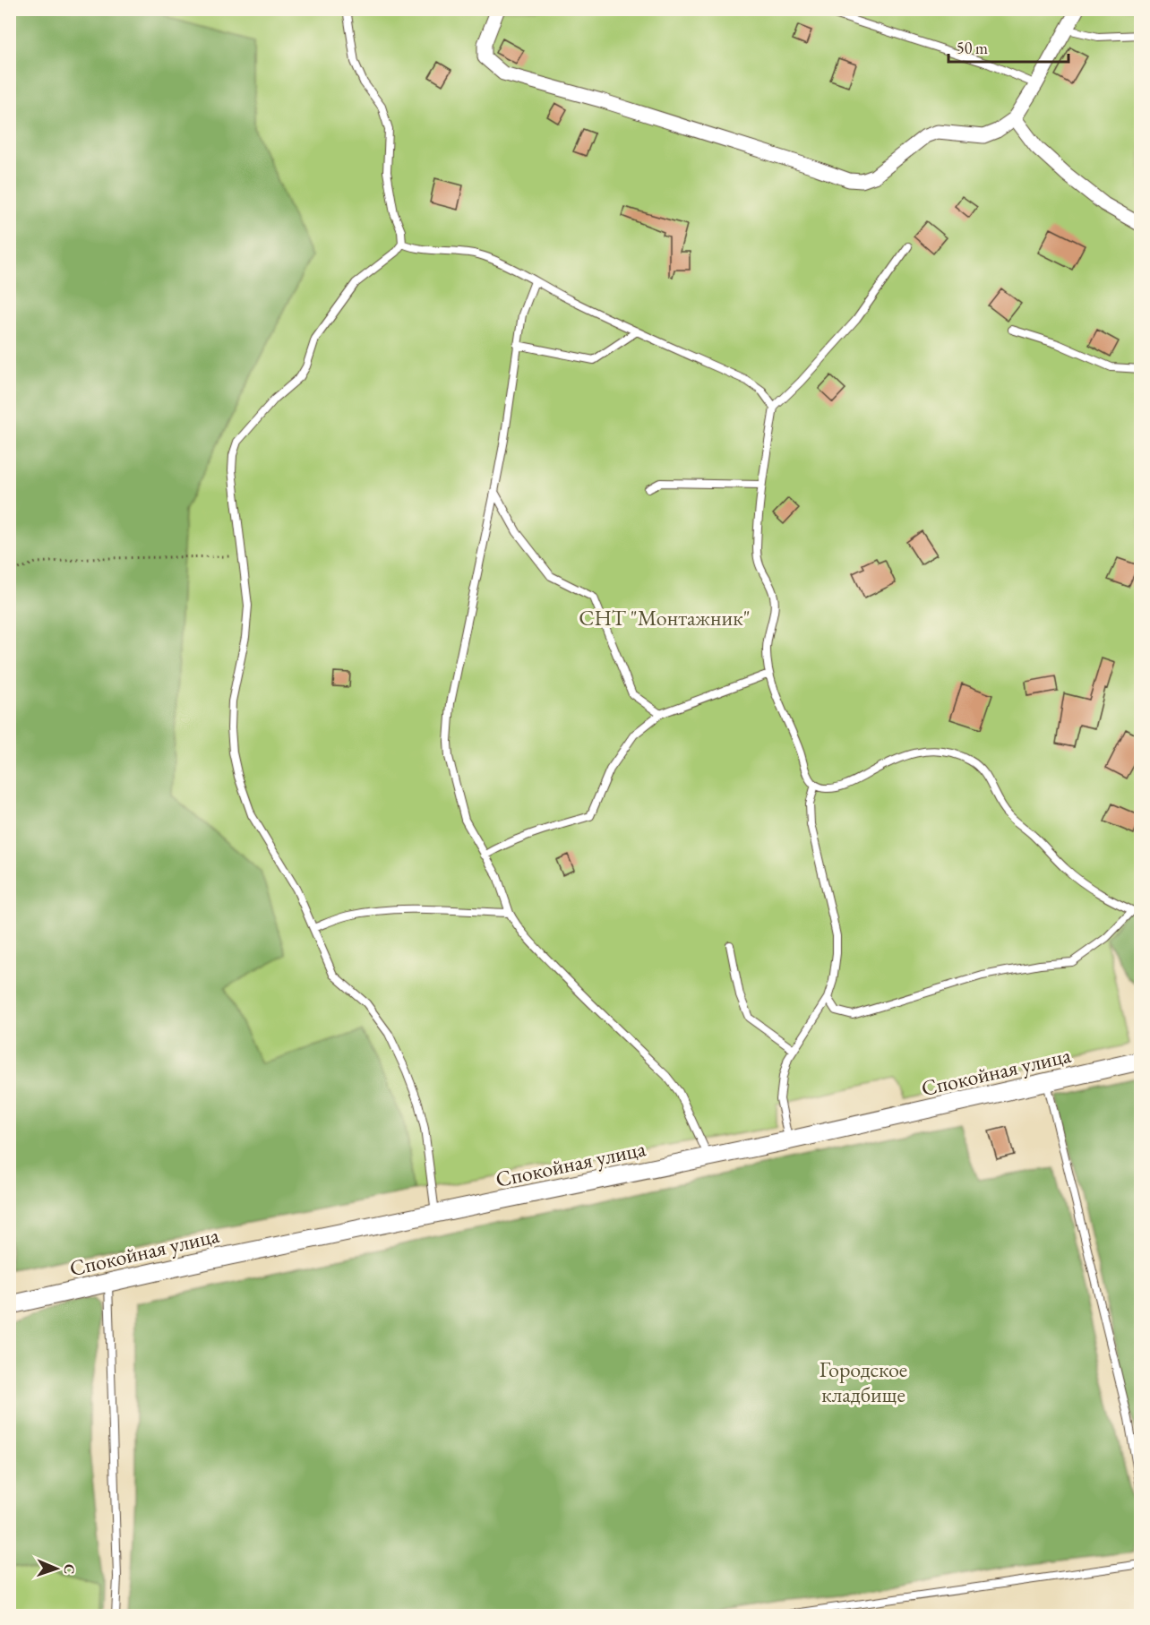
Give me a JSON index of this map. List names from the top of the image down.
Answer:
{
  "streets": {
    "street": ["Спокойная улица"]
  },
  "parks": ["СНТ \"Монтажник\"", "Городское кладбище"],
  "scale_bar": "50 m",
  "north": "right"
}
